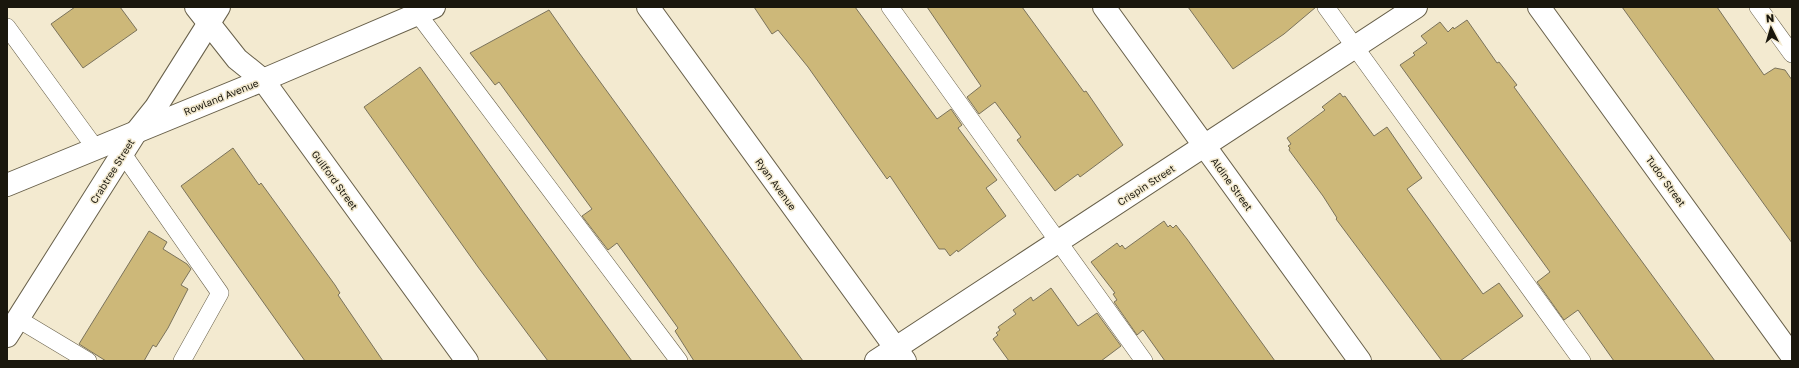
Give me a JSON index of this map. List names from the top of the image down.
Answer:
{
  "streets": {
    "street": [
      "Rowland Avenue",
      "Crabtree Street",
      "Guilford Street",
      "Tudor Street",
      "Ryan Avenue",
      "Aldine Street",
      "Crispin Street"
    ]
  },
  "crossings": [
    ["Rowland Avenue", "Crabtree Street"],
    ["Rowland Avenue", "Guilford Street"],
    ["Crabtree Street", "Guilford Street"],
    ["Ryan Avenue", "Crispin Street"],
    ["Aldine Street", "Crispin Street"]
  ],
  "north": "top"
}
